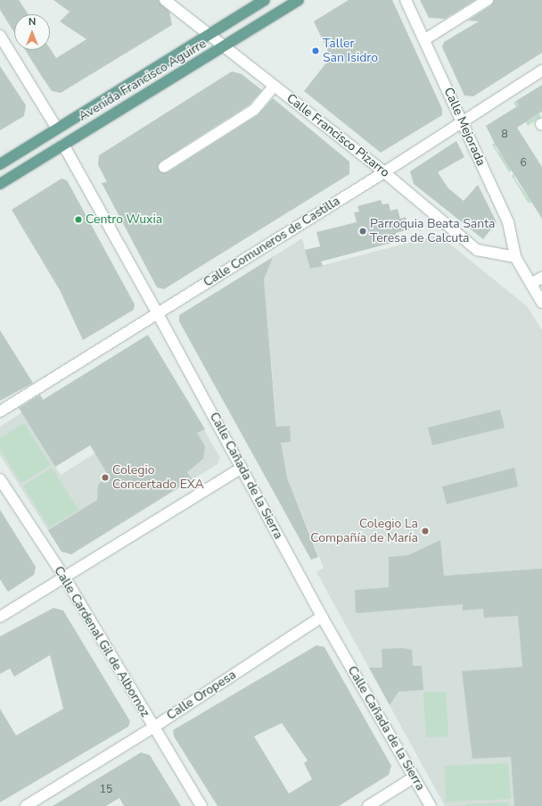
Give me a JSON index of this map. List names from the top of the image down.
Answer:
{
  "streets": {
    "main road": ["Avenida Francisco Aguirre"],
    "street": [
      "Calle Mejorada",
      "Calle Francisco Pizarro",
      "Calle Comuneros de Castilla",
      "Calle Cañada de la Sierra",
      "Calle Cardenal Gil de Albornoz",
      "Calle Oropesa"
    ]
  },
  "crossings": [
    ["Avenida Francisco Aguirre", "Calle Francisco Pizarro"],
    ["Avenida Francisco Aguirre", "Calle Cañada de la Sierra"],
    ["Calle Mejorada", "Calle Francisco Pizarro"],
    ["Calle Mejorada", "Calle Comuneros de Castilla"],
    ["Calle Francisco Pizarro", "Calle Comuneros de Castilla"],
    ["Calle Comuneros de Castilla", "Calle Cañada de la Sierra"],
    ["Calle Cañada de la Sierra", "Calle Oropesa"],
    ["Calle Cardenal Gil de Albornoz", "Calle Oropesa"]
  ],
  "places": [
    "Taller San Isidro",
    "Centro Wuxia",
    "Parroquia Beata Santa Teresa de Calcuta",
    "Colegio Concertado EXA",
    "Colegio La Compañía de María"
  ],
  "house_numbers": ["8", "6", "15"],
  "north": "top"
}
